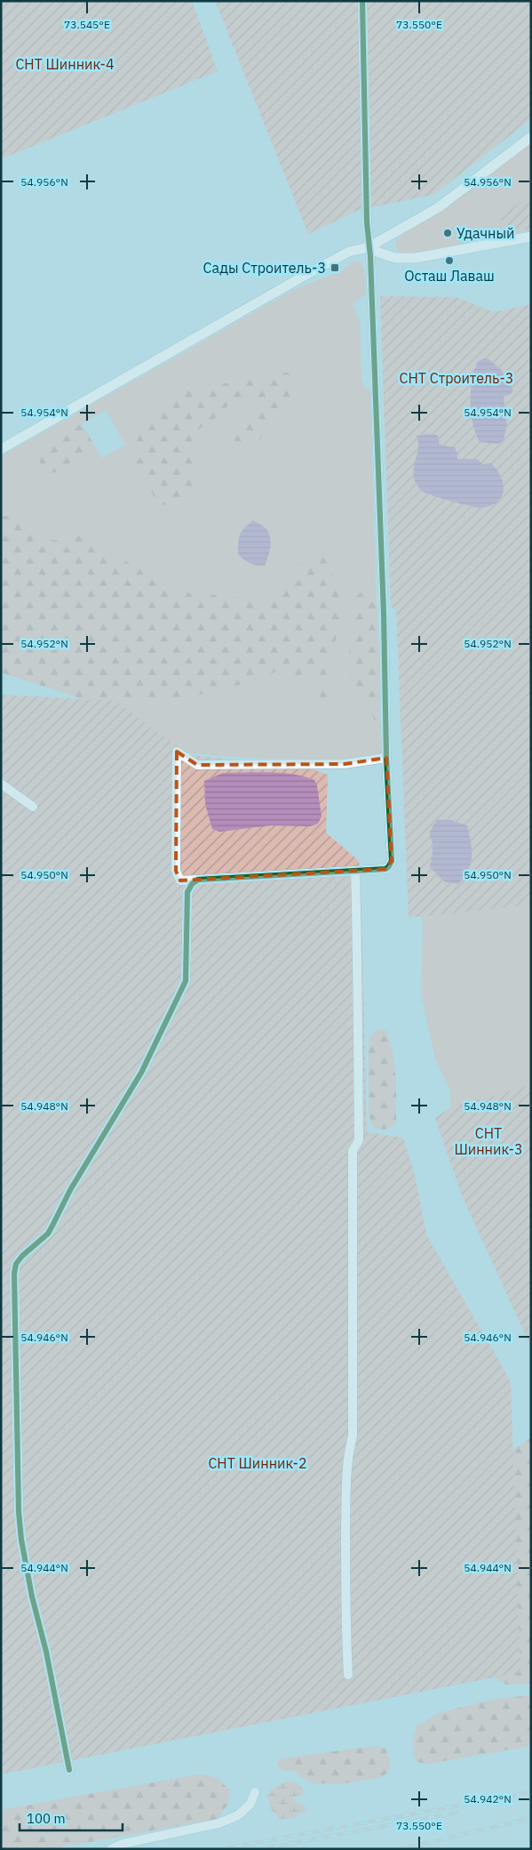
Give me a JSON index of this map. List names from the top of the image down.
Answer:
{
  "parks": [
    "СНТ Шинник-4",
    "СНТ Строитель-3",
    "СНТ Шинник-3",
    "СНТ Шинник-2"
  ],
  "places": {
    "other": ["Удачный", "Осташ Лаваш"],
    "transit": ["Сады Строитель-3"]
  },
  "scale_bar": "100 m",
  "coordinates": [
    "73.545°E",
    "73.550°E",
    "54.956°N",
    "54.954°N",
    "54.952°N",
    "54.950°N",
    "54.948°N",
    "54.946°N",
    "54.944°N",
    "54.942°N"
  ]
}
